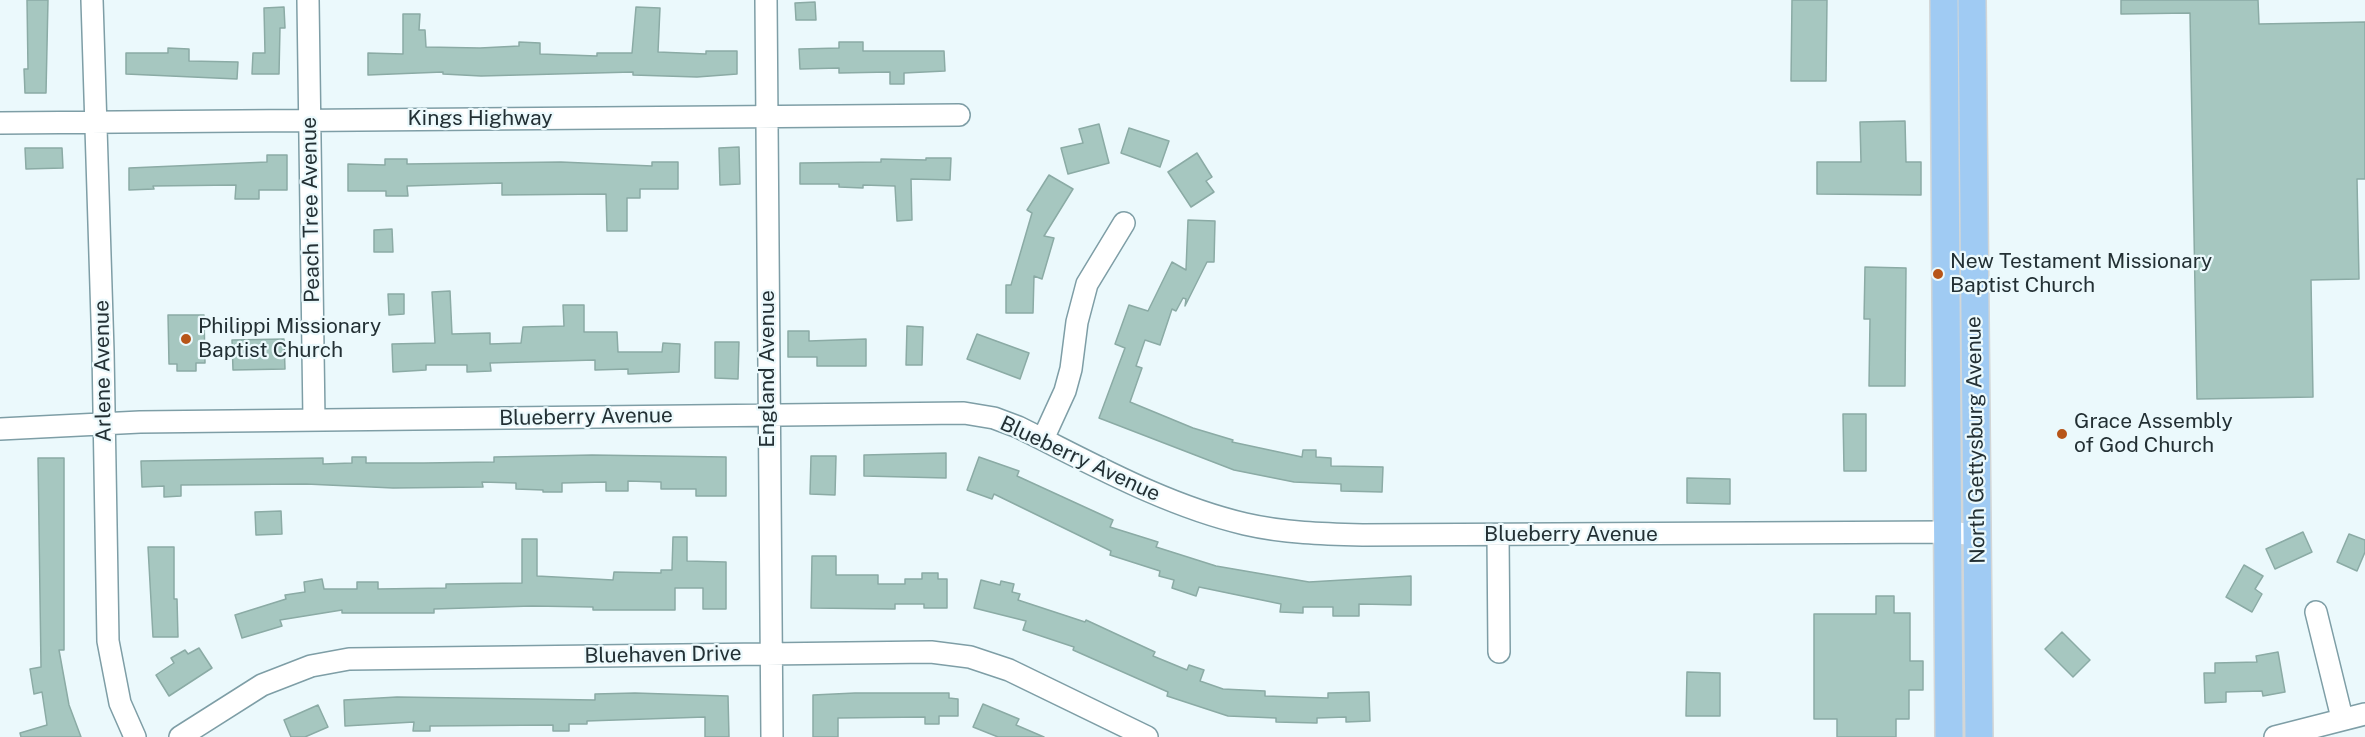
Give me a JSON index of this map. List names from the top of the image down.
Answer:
{
  "streets": {
    "main road": ["North Gettysburg Avenue"],
    "street": [
      "Kings Highway",
      "Peach Tree Avenue",
      "England Avenue",
      "Arlene Avenue",
      "Blueberry Avenue",
      "Bluehaven Drive"
    ]
  },
  "crossings": [
    ["Kings Highway", "Peach Tree Avenue"],
    ["Kings Highway", "England Avenue"],
    ["Kings Highway", "Arlene Avenue"],
    ["Peach Tree Avenue", "Blueberry Avenue"],
    ["England Avenue", "Blueberry Avenue"],
    ["England Avenue", "Bluehaven Drive"],
    ["Arlene Avenue", "Blueberry Avenue"],
    ["Blueberry Avenue", "North Gettysburg Avenue"]
  ],
  "places": ["New Testament Missionary Baptist Church", "Philippi Missionary Baptist Church", "Grace Assembly of God Church"]
}
